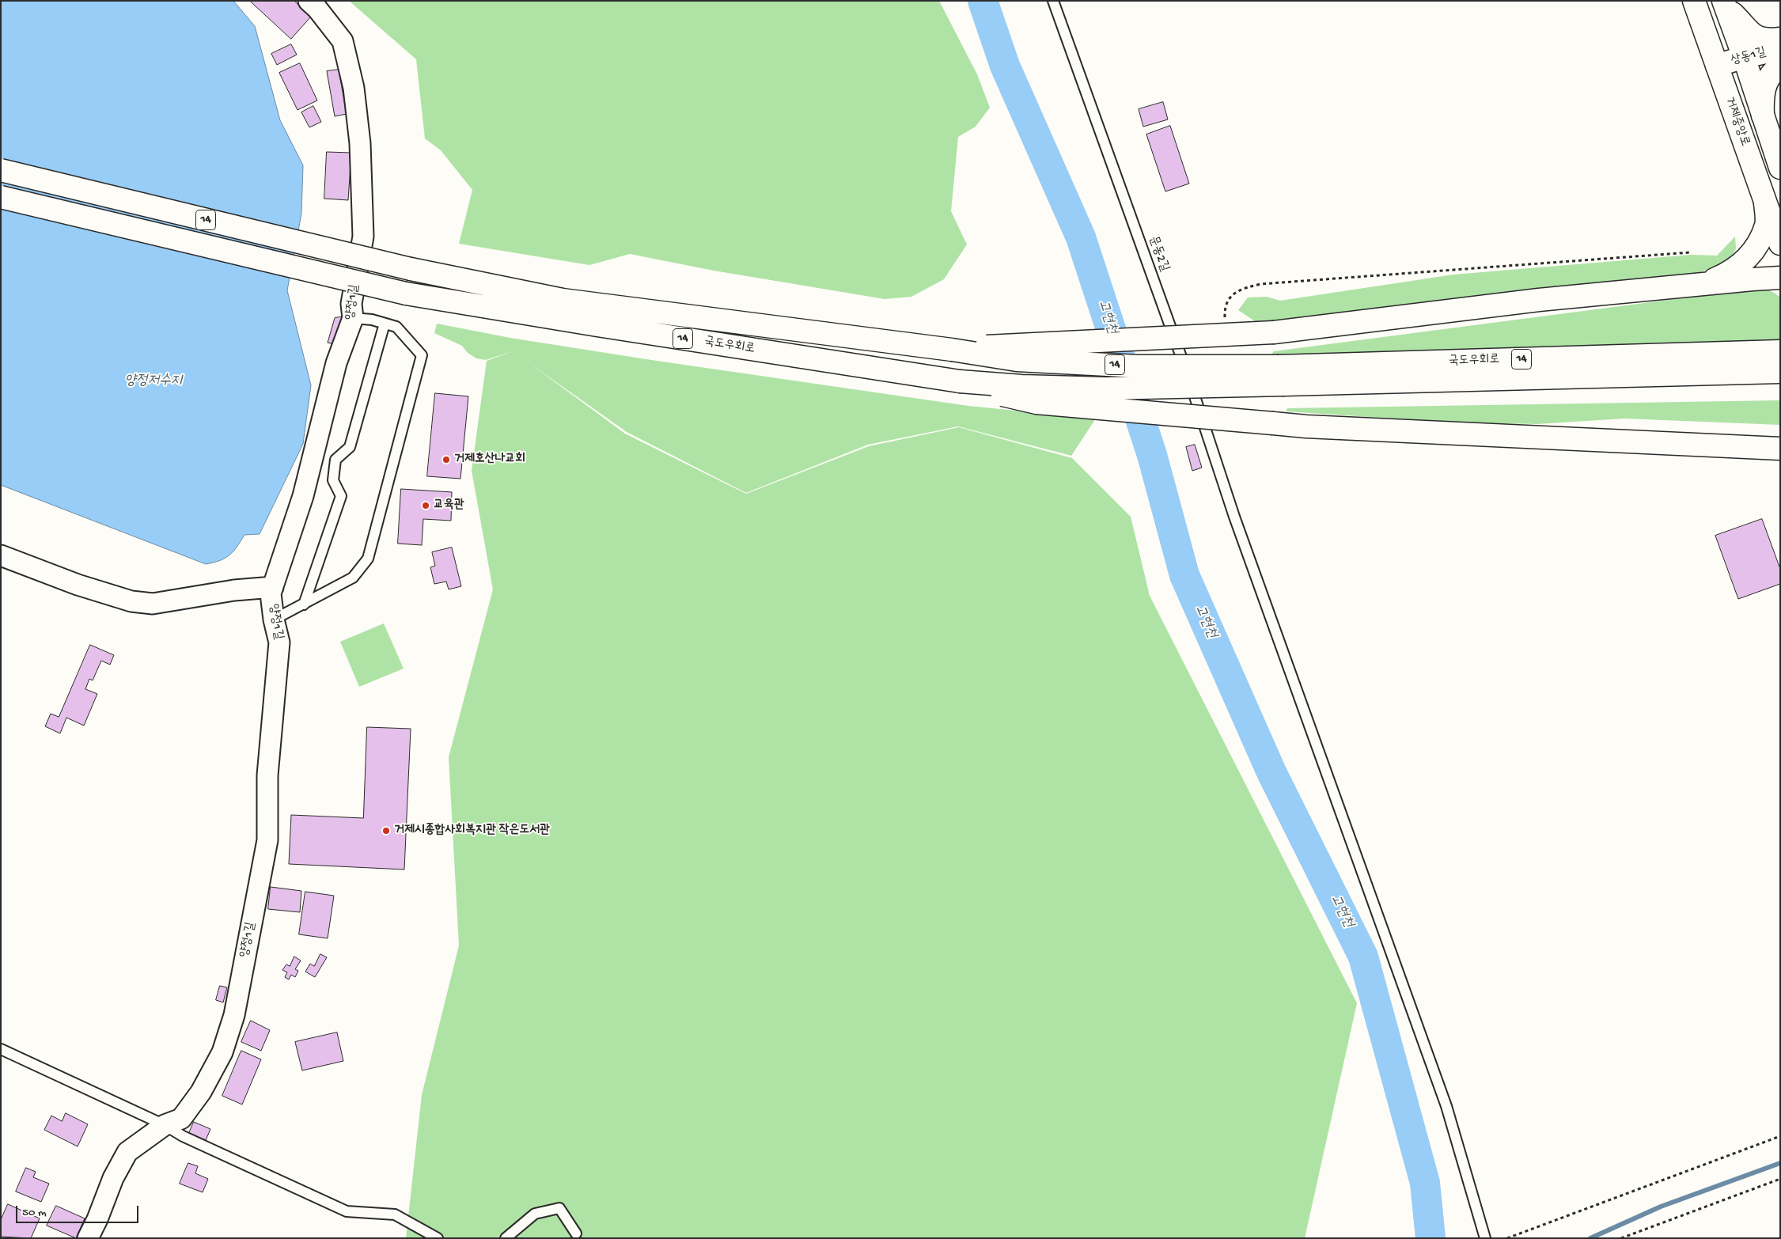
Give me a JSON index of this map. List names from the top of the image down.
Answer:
{
  "streets": {
    "main road": [
      "상동1길",
      "거제중앙로",
      "14",
      "국도우회로"
    ],
    "street": ["양정1길"],
    "lane": ["문동2길"]
  },
  "crossings": [
    ["상동1길", "거제중앙로"],
    ["14", "국도우회로"]
  ],
  "water": ["고현천", "양정저수지"],
  "places": ["거제호산나교회", "교육관", "거제시종합사회복지관 작은도서관"],
  "scale_bar": "50 m"
}
